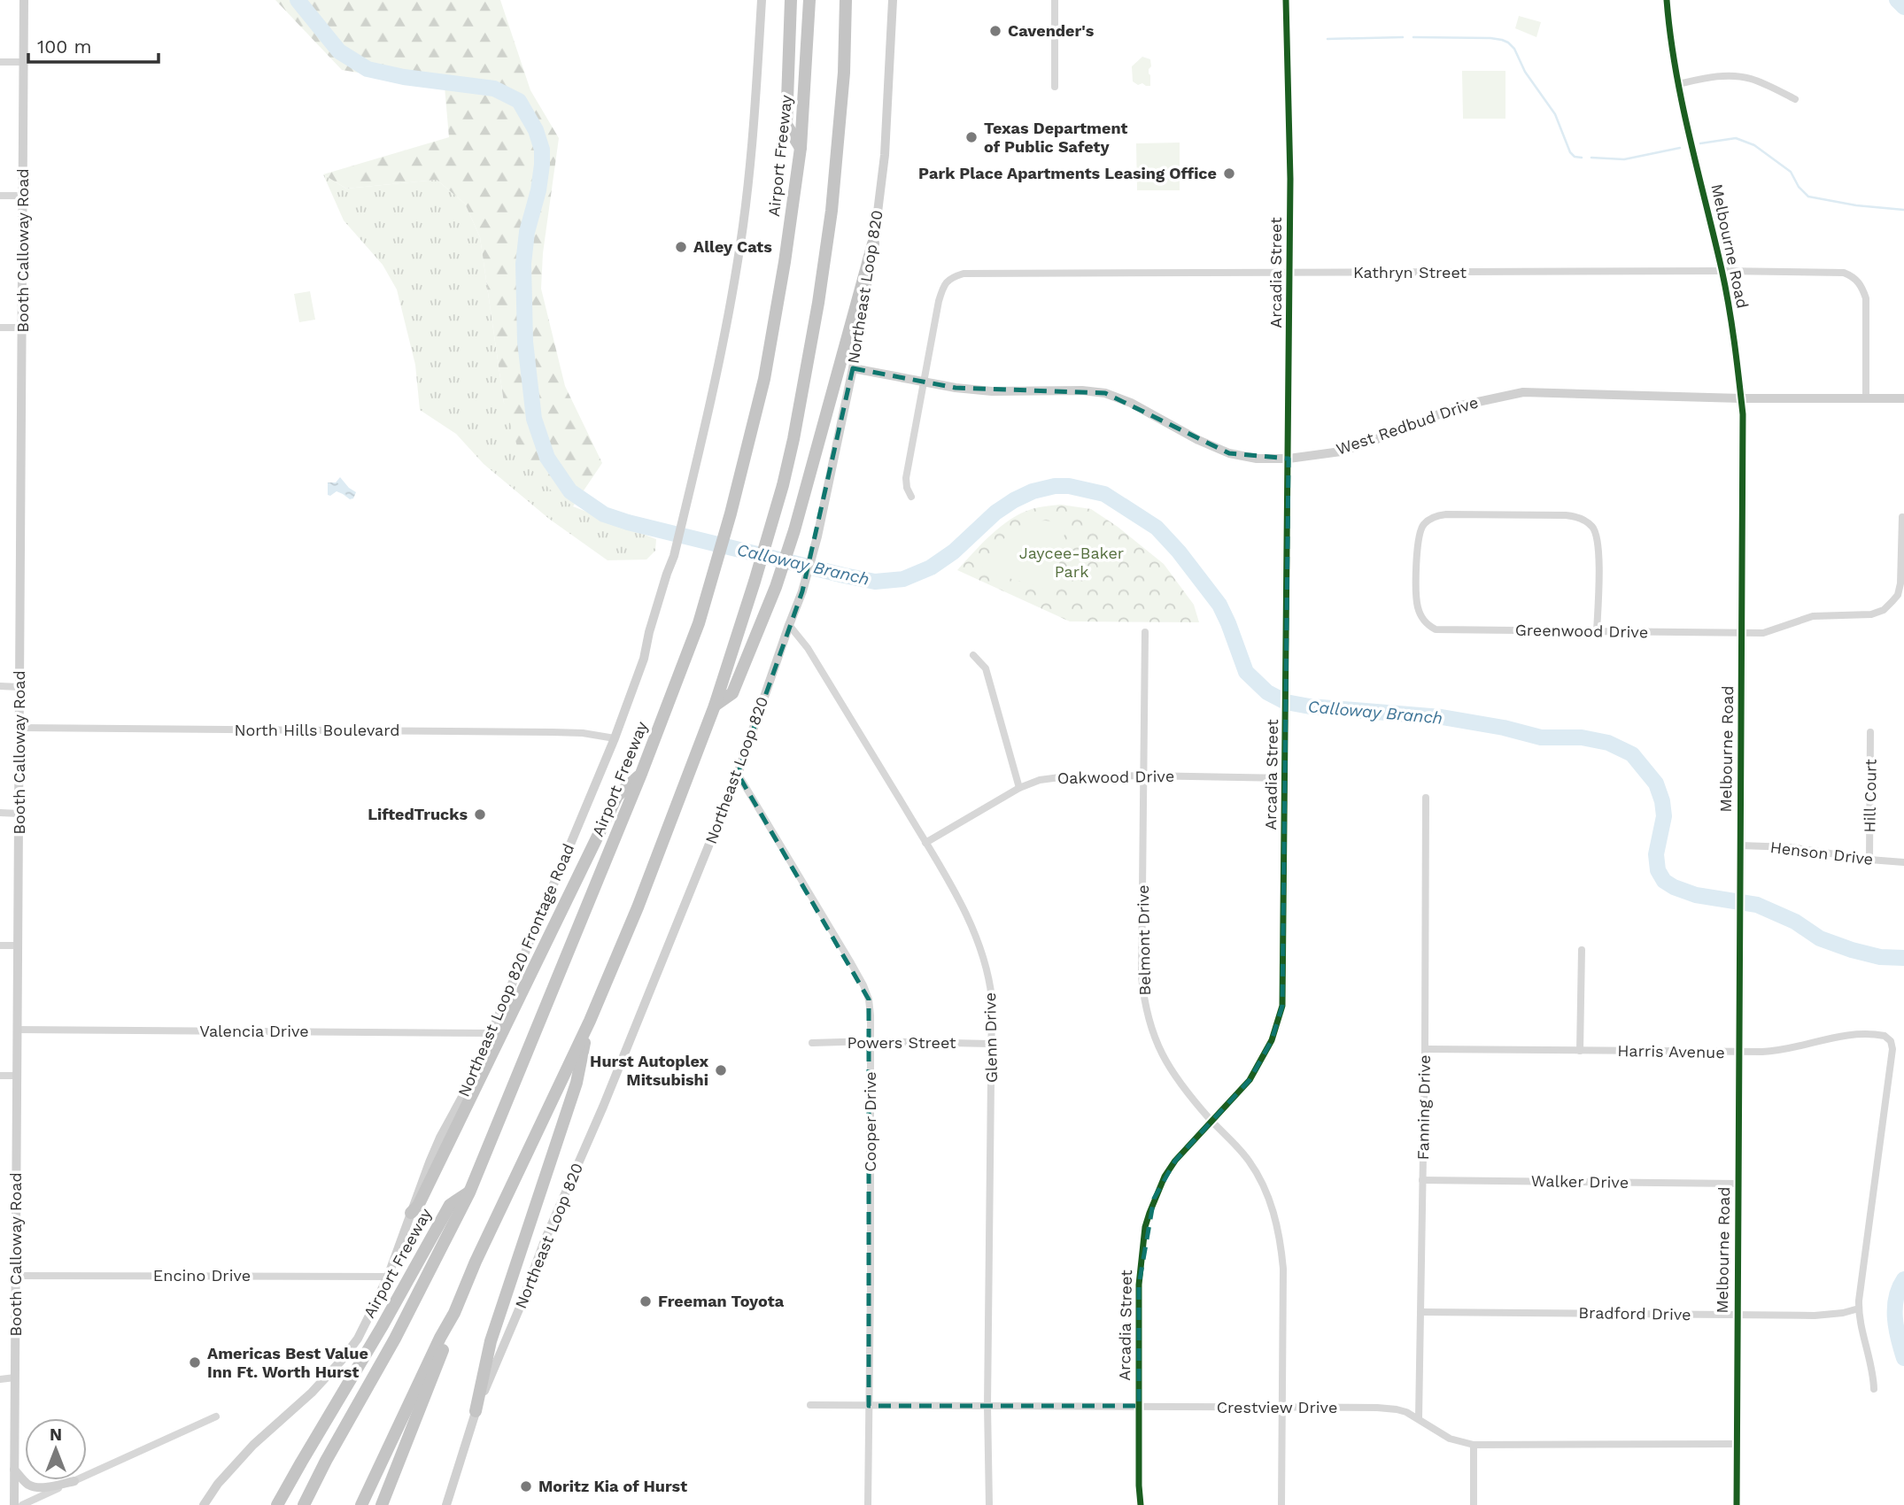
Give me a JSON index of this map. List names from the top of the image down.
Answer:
{
  "streets": {
    "highway": ["Airport Freeway"],
    "street": [
      "Melbourne Road",
      "Booth Calloway Road",
      "Arcadia Street",
      "Kathryn Street",
      "Northeast Loop 820",
      "West Redbud Drive",
      "Greenwood Drive",
      "North Hills Boulevard",
      "Oakwood Drive",
      "Hill Court",
      "Henson Drive",
      "Belmont Drive",
      "Northeast Loop 820 Frontage Road",
      "Valencia Drive",
      "Glenn Drive",
      "Powers Street",
      "Harris Avenue",
      "Fanning Drive",
      "Cooper Drive",
      "Walker Drive",
      "Encino Drive",
      "Bradford Drive",
      "Crestview Drive"
    ]
  },
  "crossings": [
    ["Melbourne Road", "Kathryn Street"],
    ["Melbourne Road", "West Redbud Drive"],
    ["Melbourne Road", "Greenwood Drive"],
    ["Melbourne Road", "Henson Drive"],
    ["Melbourne Road", "Harris Avenue"],
    ["Melbourne Road", "Walker Drive"],
    ["Melbourne Road", "Bradford Drive"],
    ["Melbourne Road", "Crestview Drive"],
    ["Booth Calloway Road", "North Hills Boulevard"],
    ["Booth Calloway Road", "Valencia Drive"],
    ["Booth Calloway Road", "Encino Drive"],
    ["Arcadia Street", "Kathryn Street"],
    ["Arcadia Street", "West Redbud Drive"],
    ["Arcadia Street", "Oakwood Drive"],
    ["Arcadia Street", "Belmont Drive"],
    ["Arcadia Street", "Crestview Drive"],
    ["Kathryn Street", "West Redbud Drive"],
    ["Northeast Loop 820", "West Redbud Drive"],
    ["Northeast Loop 820", "Glenn Drive"],
    ["Northeast Loop 820", "Cooper Drive"],
    ["North Hills Boulevard", "Northeast Loop 820 Frontage Road"],
    ["Oakwood Drive", "Belmont Drive"],
    ["Oakwood Drive", "Glenn Drive"],
    ["Hill Court", "Henson Drive"],
    ["Belmont Drive", "Crestview Drive"],
    ["Northeast Loop 820 Frontage Road", "Valencia Drive"],
    ["Northeast Loop 820 Frontage Road", "Encino Drive"],
    ["Glenn Drive", "Powers Street"],
    ["Glenn Drive", "Crestview Drive"],
    ["Powers Street", "Cooper Drive"],
    ["Harris Avenue", "Fanning Drive"],
    ["Harris Avenue", "Bradford Drive"],
    ["Fanning Drive", "Walker Drive"],
    ["Fanning Drive", "Bradford Drive"],
    ["Fanning Drive", "Crestview Drive"],
    ["Cooper Drive", "Crestview Drive"]
  ],
  "water": ["Calloway Branch"],
  "parks": ["Jaycee-Baker Park"],
  "places": [
    "Cavender's",
    "Texas Department of Public Safety",
    "Park Place Apartments Leasing Office",
    "Alley Cats",
    "LiftedTrucks",
    "Hurst Autoplex Mitsubishi",
    "Freeman Toyota",
    "Americas Best Value Inn Ft. Worth Hurst",
    "Moritz Kia of Hurst"
  ],
  "scale_bar": "100 m",
  "north": "top"
}
